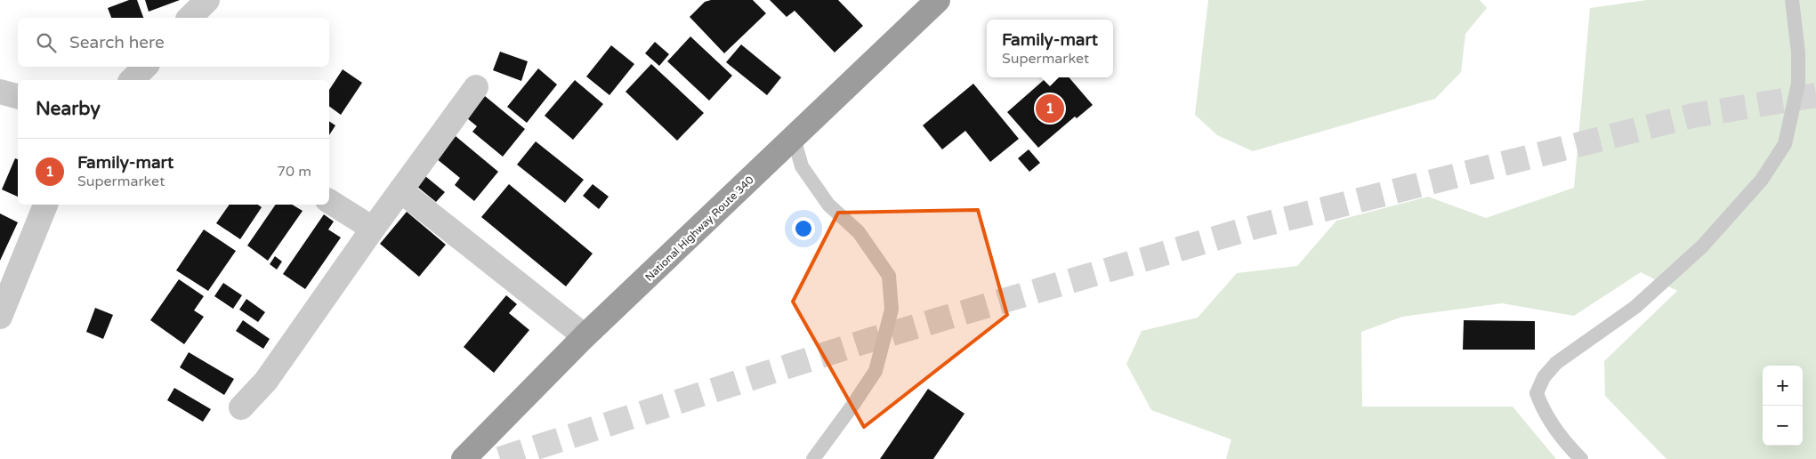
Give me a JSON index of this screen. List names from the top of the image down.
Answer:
{
  "streets": {
    "highway": ["National Highway Route 340"]
  },
  "page": {
    "search": "Search here",
    "popup": ["Family-mart", "Supermarket"],
    "heading": "Nearby",
    "pins": "1",
    "list": [
      {
        "mark": "1",
        "name": "Family-mart",
        "note": "Supermarket",
        "value": "70 m"
      }
    ],
    "map_buttons": ["+", "−"]
  }
}
